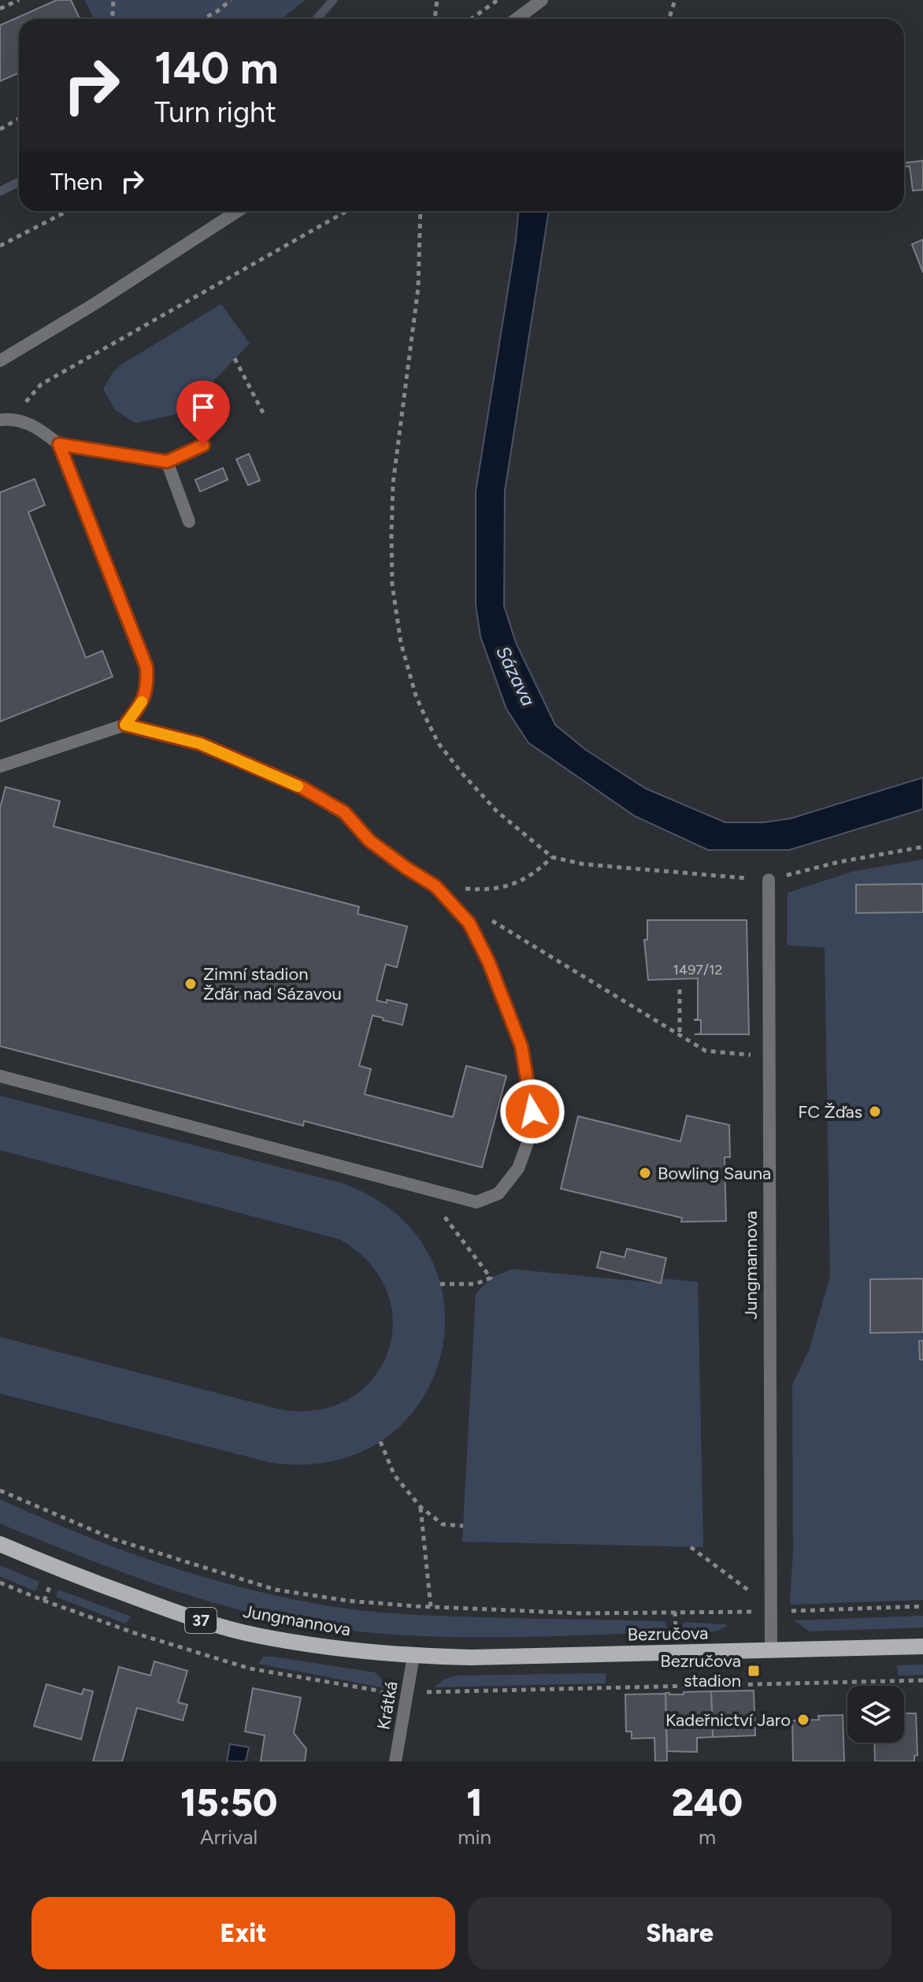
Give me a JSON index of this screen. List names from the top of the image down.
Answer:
{
  "streets": {
    "main road": ["Jungmannova", "37", "Bezručova"],
    "street": ["Krátká"]
  },
  "crossings": [
    ["Jungmannova", "Bezručova"],
    ["Jungmannova", "Krátká"],
    ["Bezručova", "Krátká"]
  ],
  "water": ["Sázava"],
  "places": {
    "other": [
      "Zimní stadion Žďár nad Sázavou",
      "FC Žďas",
      "Bowling Sauna",
      "Kadeřnictví Jaro"
    ],
    "transit": ["Bezručova stadion"]
  },
  "house_numbers": ["1497/12"],
  "page": {
    "turn": ["140 m", "Turn right"],
    "then": "Then",
    "eta": [
      "15:50",
      "Arrival",
      "1",
      "min",
      "240",
      "m"
    ],
    "buttons": ["Exit", "Share"]
  }
}
